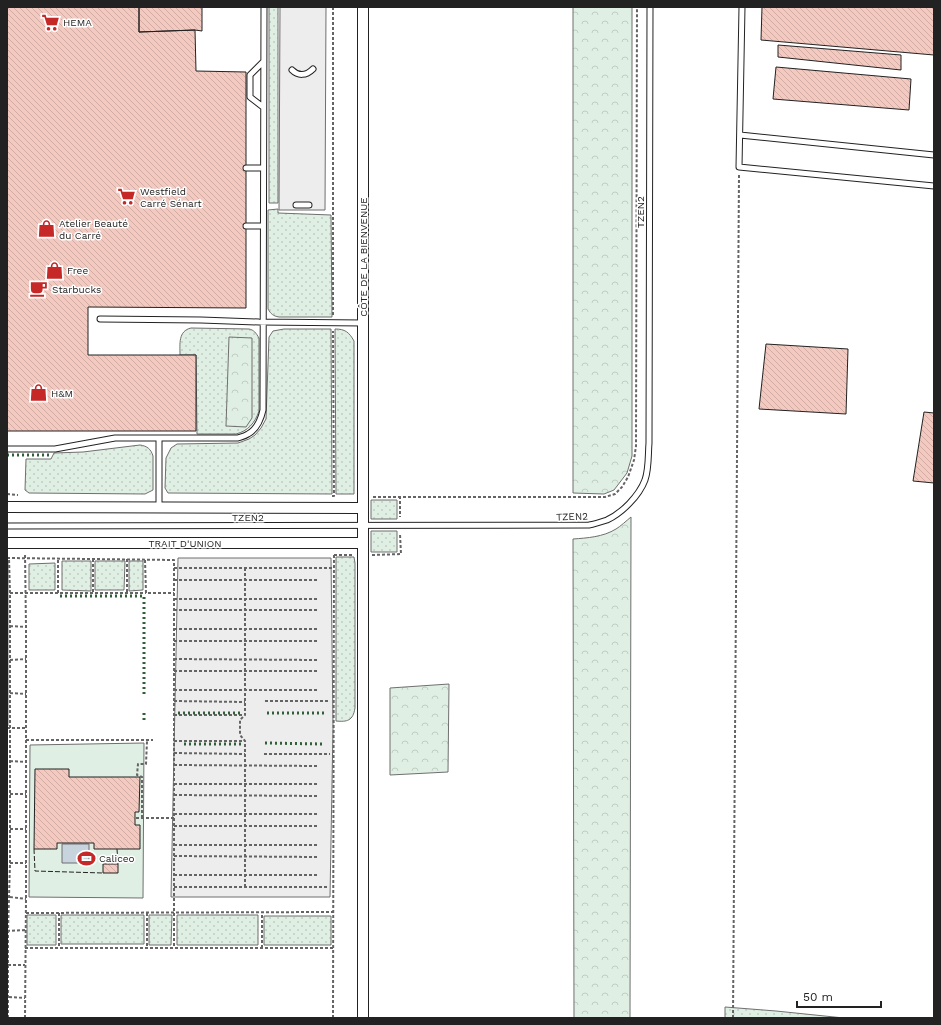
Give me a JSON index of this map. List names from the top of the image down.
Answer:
{
  "streets": {
    "street": ["CÔTE DE LA BIENVENUE", "TRAIT D'UNION"],
    "lane": ["TZEN2"]
  },
  "crossings": [
    ["TZEN2", "CÔTE DE LA BIENVENUE"],
    ["CÔTE DE LA BIENVENUE", "TRAIT D'UNION"]
  ],
  "places": {
    "supermarket": ["HEMA", "Westfield Carré Sénart"],
    "shop": ["Atelier Beauté du Carré", "Free", "H&M"],
    "cafe": ["Starbucks"],
    "sports": ["Caliceo"]
  },
  "scale_bar": "50 m"
}
